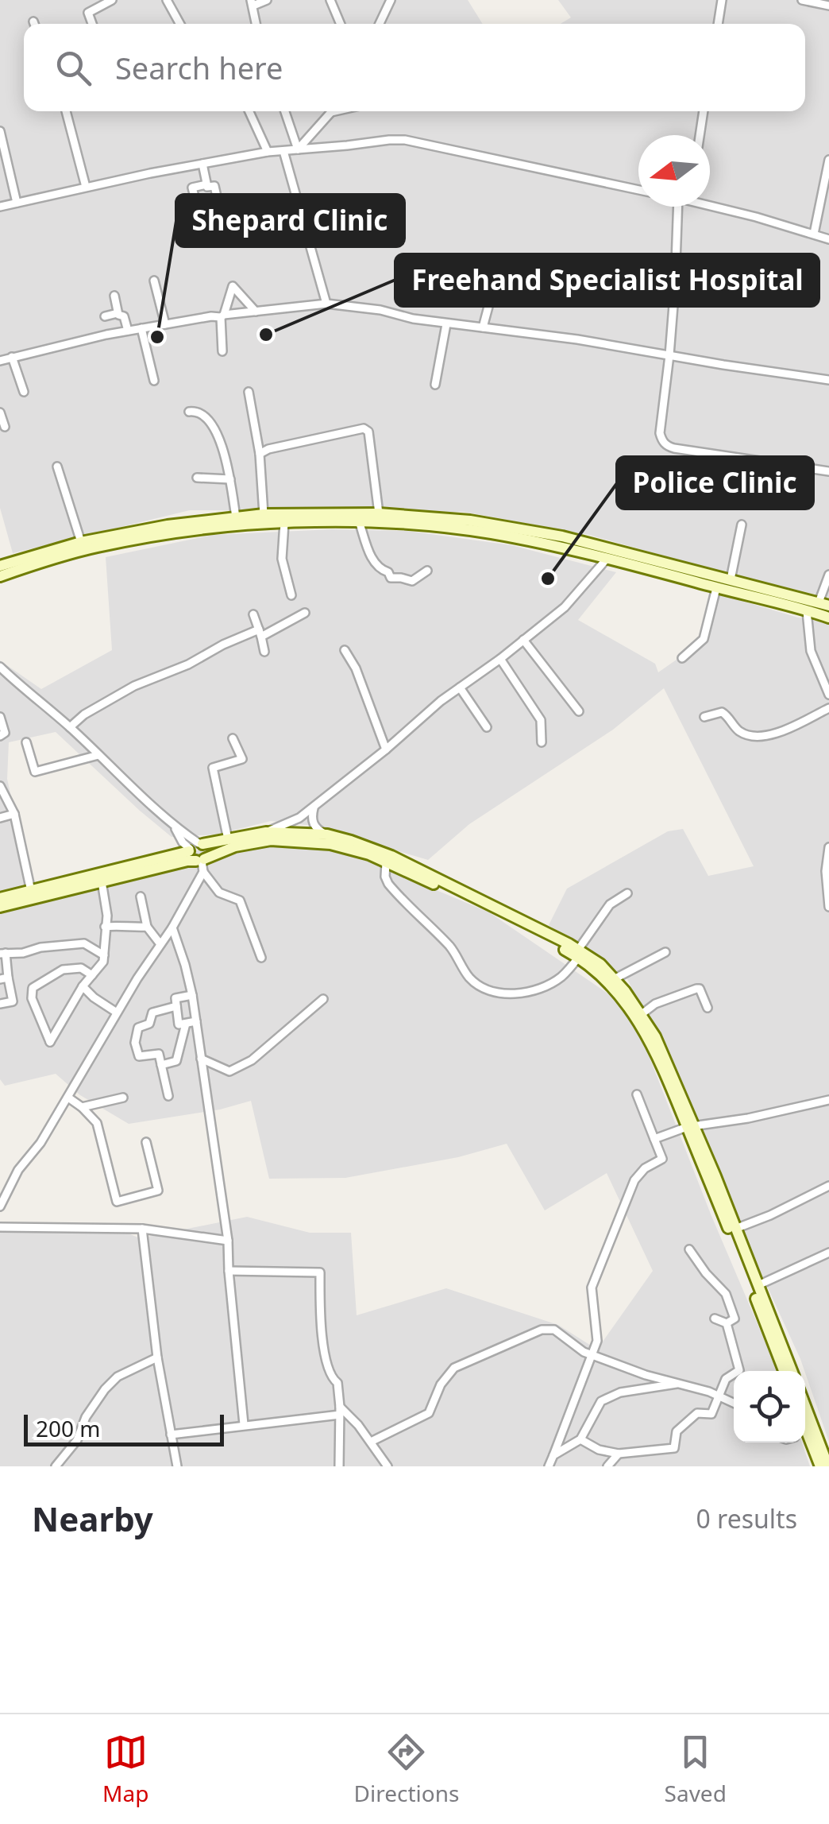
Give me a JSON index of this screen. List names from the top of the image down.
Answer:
{
  "places": ["Freehand Specialist Hospital", "Shepard Clinic", "Police Clinic"],
  "scale_bar": "200 m",
  "north": "left",
  "page": {
    "search": "Search here",
    "scale": "200 m",
    "heading": ["Nearby", "0 results"],
    "nav": ["Map", "Directions", "Saved"]
  }
}
